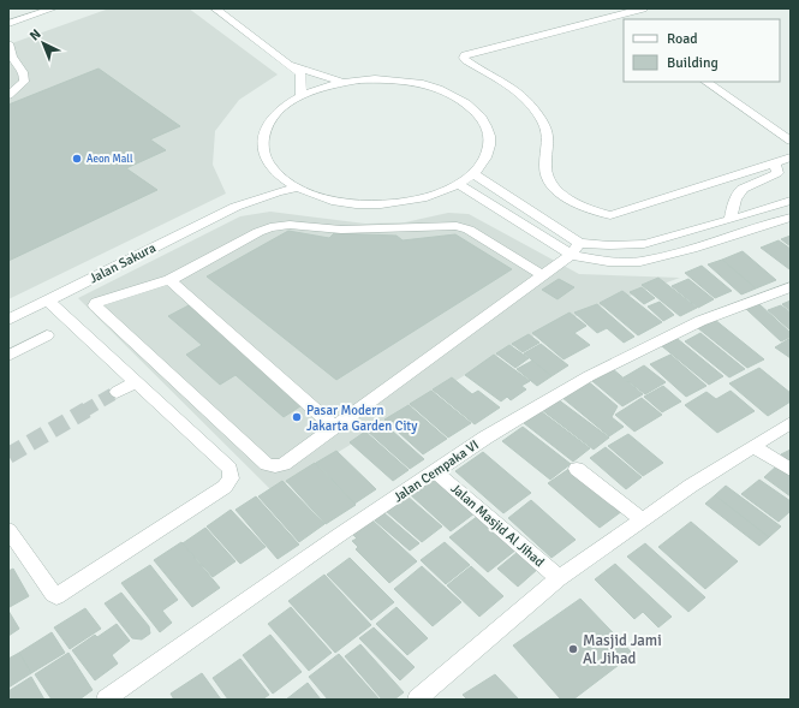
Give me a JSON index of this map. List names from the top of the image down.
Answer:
{
  "streets": {
    "street": ["Jalan Sakura", "Jalan Cempaka VI", "Jalan Masjid Al Jihad"]
  },
  "crossings": [
    ["Jalan Cempaka VI", "Jalan Masjid Al Jihad"]
  ],
  "places": ["Aeon Mall", "Pasar Modern Jakarta Garden City", "Masjid Jami Al Jihad"],
  "legend": ["Road", "Building"],
  "north": "top left"
}
